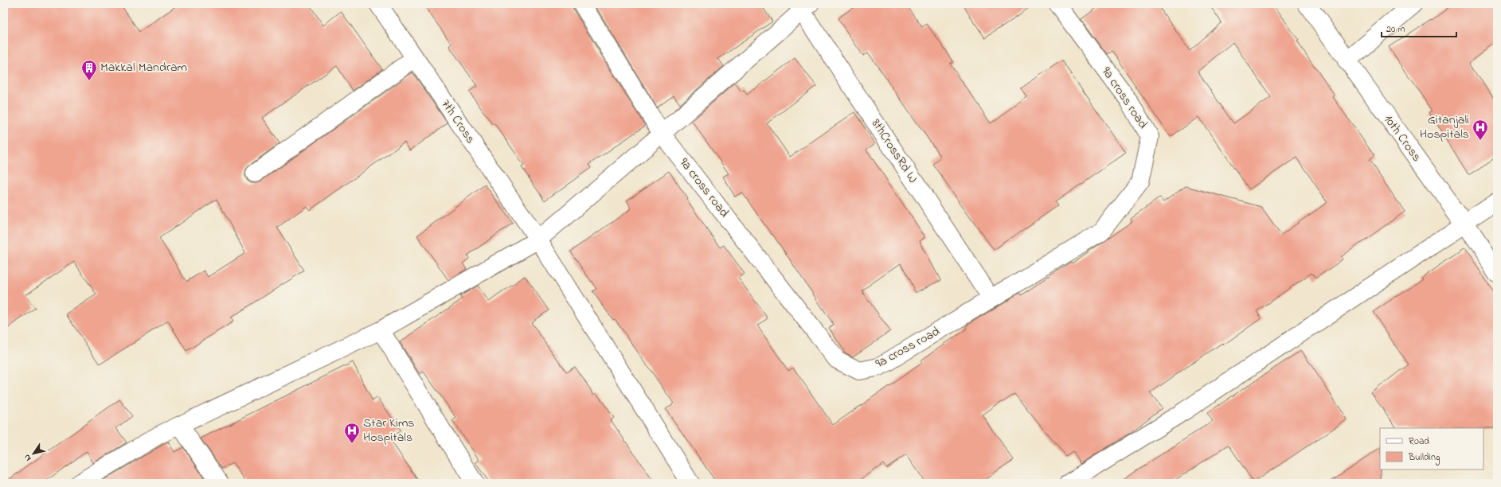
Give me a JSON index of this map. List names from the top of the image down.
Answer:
{
  "streets": {
    "street": [
      "9a cross road",
      "7th Cross",
      "10th Cross",
      "8thCrossRd W"
    ]
  },
  "crossings": [
    ["9a cross road", "8thCrossRd W"]
  ],
  "places": {
    "building": ["Makkal Mandram"],
    "hospital": ["Gitanjali Hospitals", "Star Kims Hospitals"]
  },
  "legend": ["Road", "Building"],
  "scale_bar": "20 m",
  "north": "bottom left"
}
